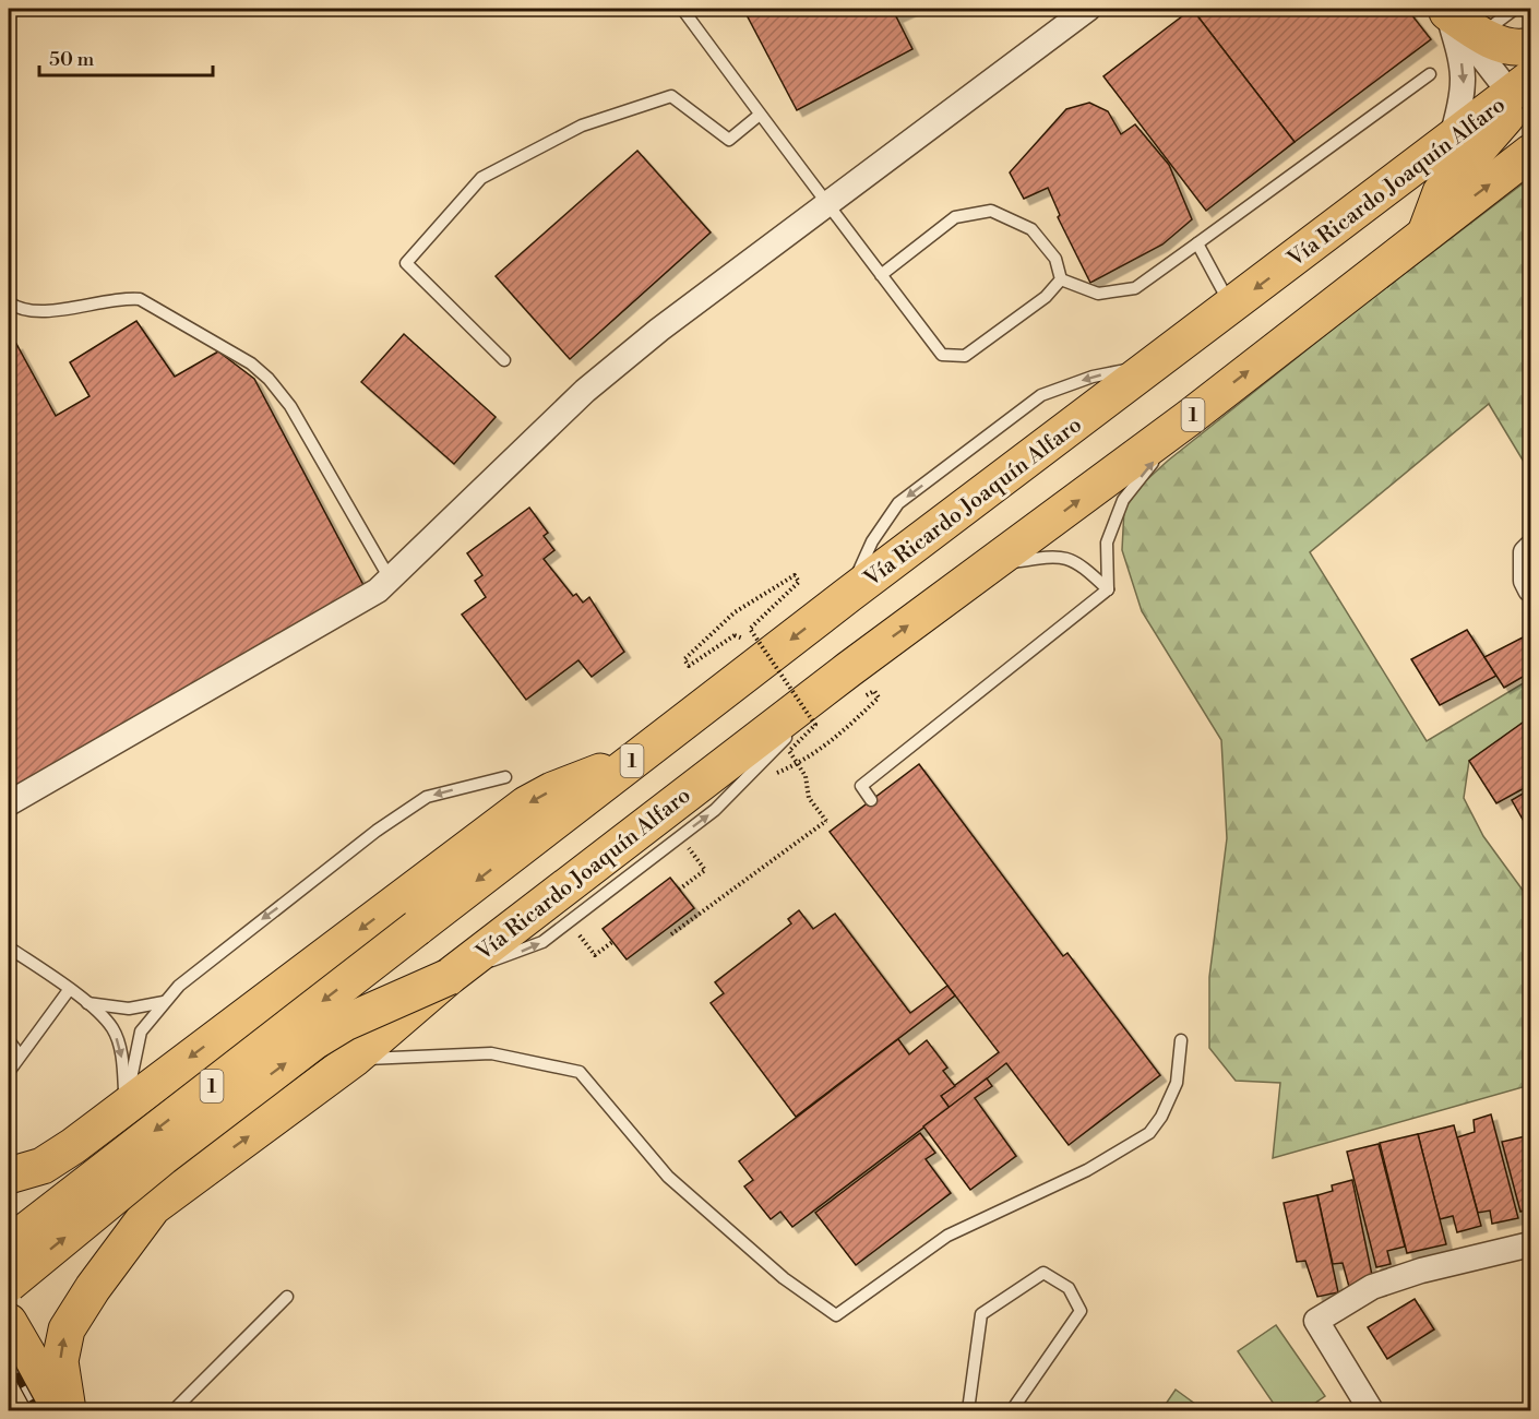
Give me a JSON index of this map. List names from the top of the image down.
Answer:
{
  "streets": {
    "main road": ["Vía Ricardo Joaquín Alfaro", "1"]
  },
  "scale_bar": "50 m"
}
